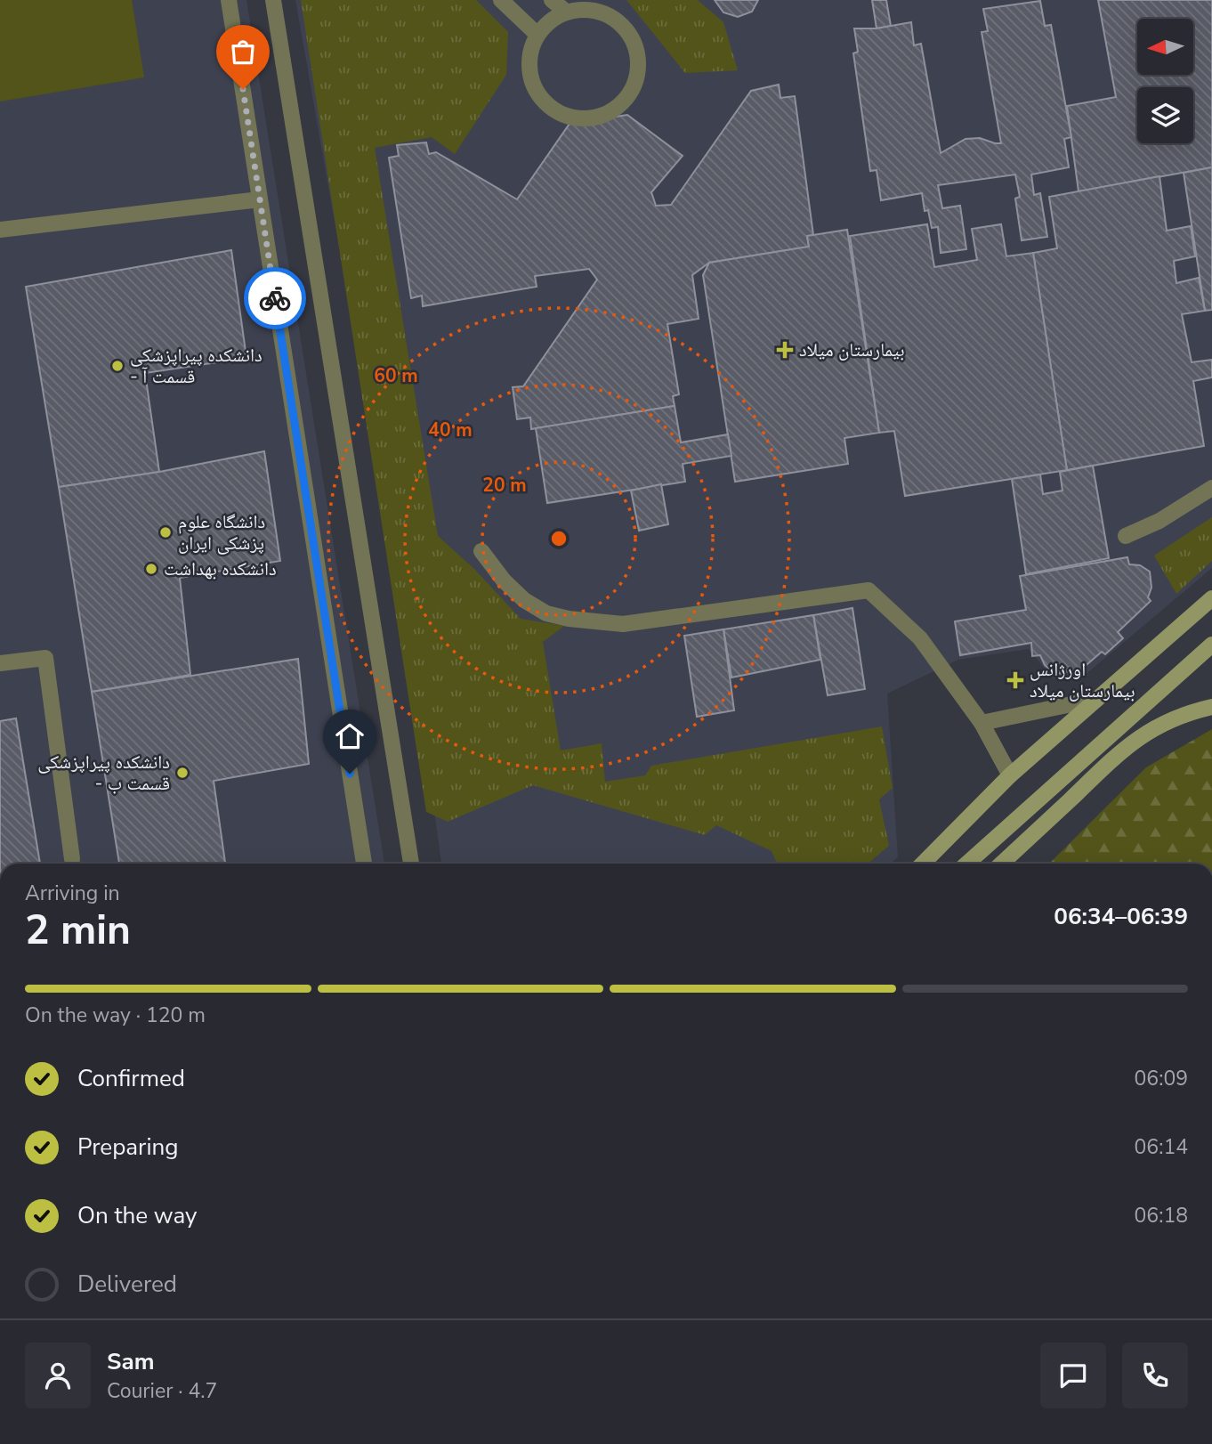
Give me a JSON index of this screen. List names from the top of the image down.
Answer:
{
  "places": {
    "health": ["بیمارستان میلاد", "اورژانس بیمارستان میلاد"],
    "other": [
      "دانشکده پیراپزشکی - قسمت آ",
      "دانشگاه علوم پزشکی ایران",
      "دانشکده بهداشت",
      "دانشکده پیراپزشکی - قسمت ب"
    ]
  },
  "north": "left",
  "page": {
    "heading": ["2 min", "Arriving in", "06:34–06:39"],
    "panel": ["Sam", "Courier · 4.7"],
    "bar": "On the way · 120 m",
    "list": [
      ["Confirmed", "06:09"],
      ["Preparing", "06:14"],
      ["On the way", "06:18"],
      "Delivered"
    ]
  },
  "rings": ["60 m", "40 m", "20 m"]
}
